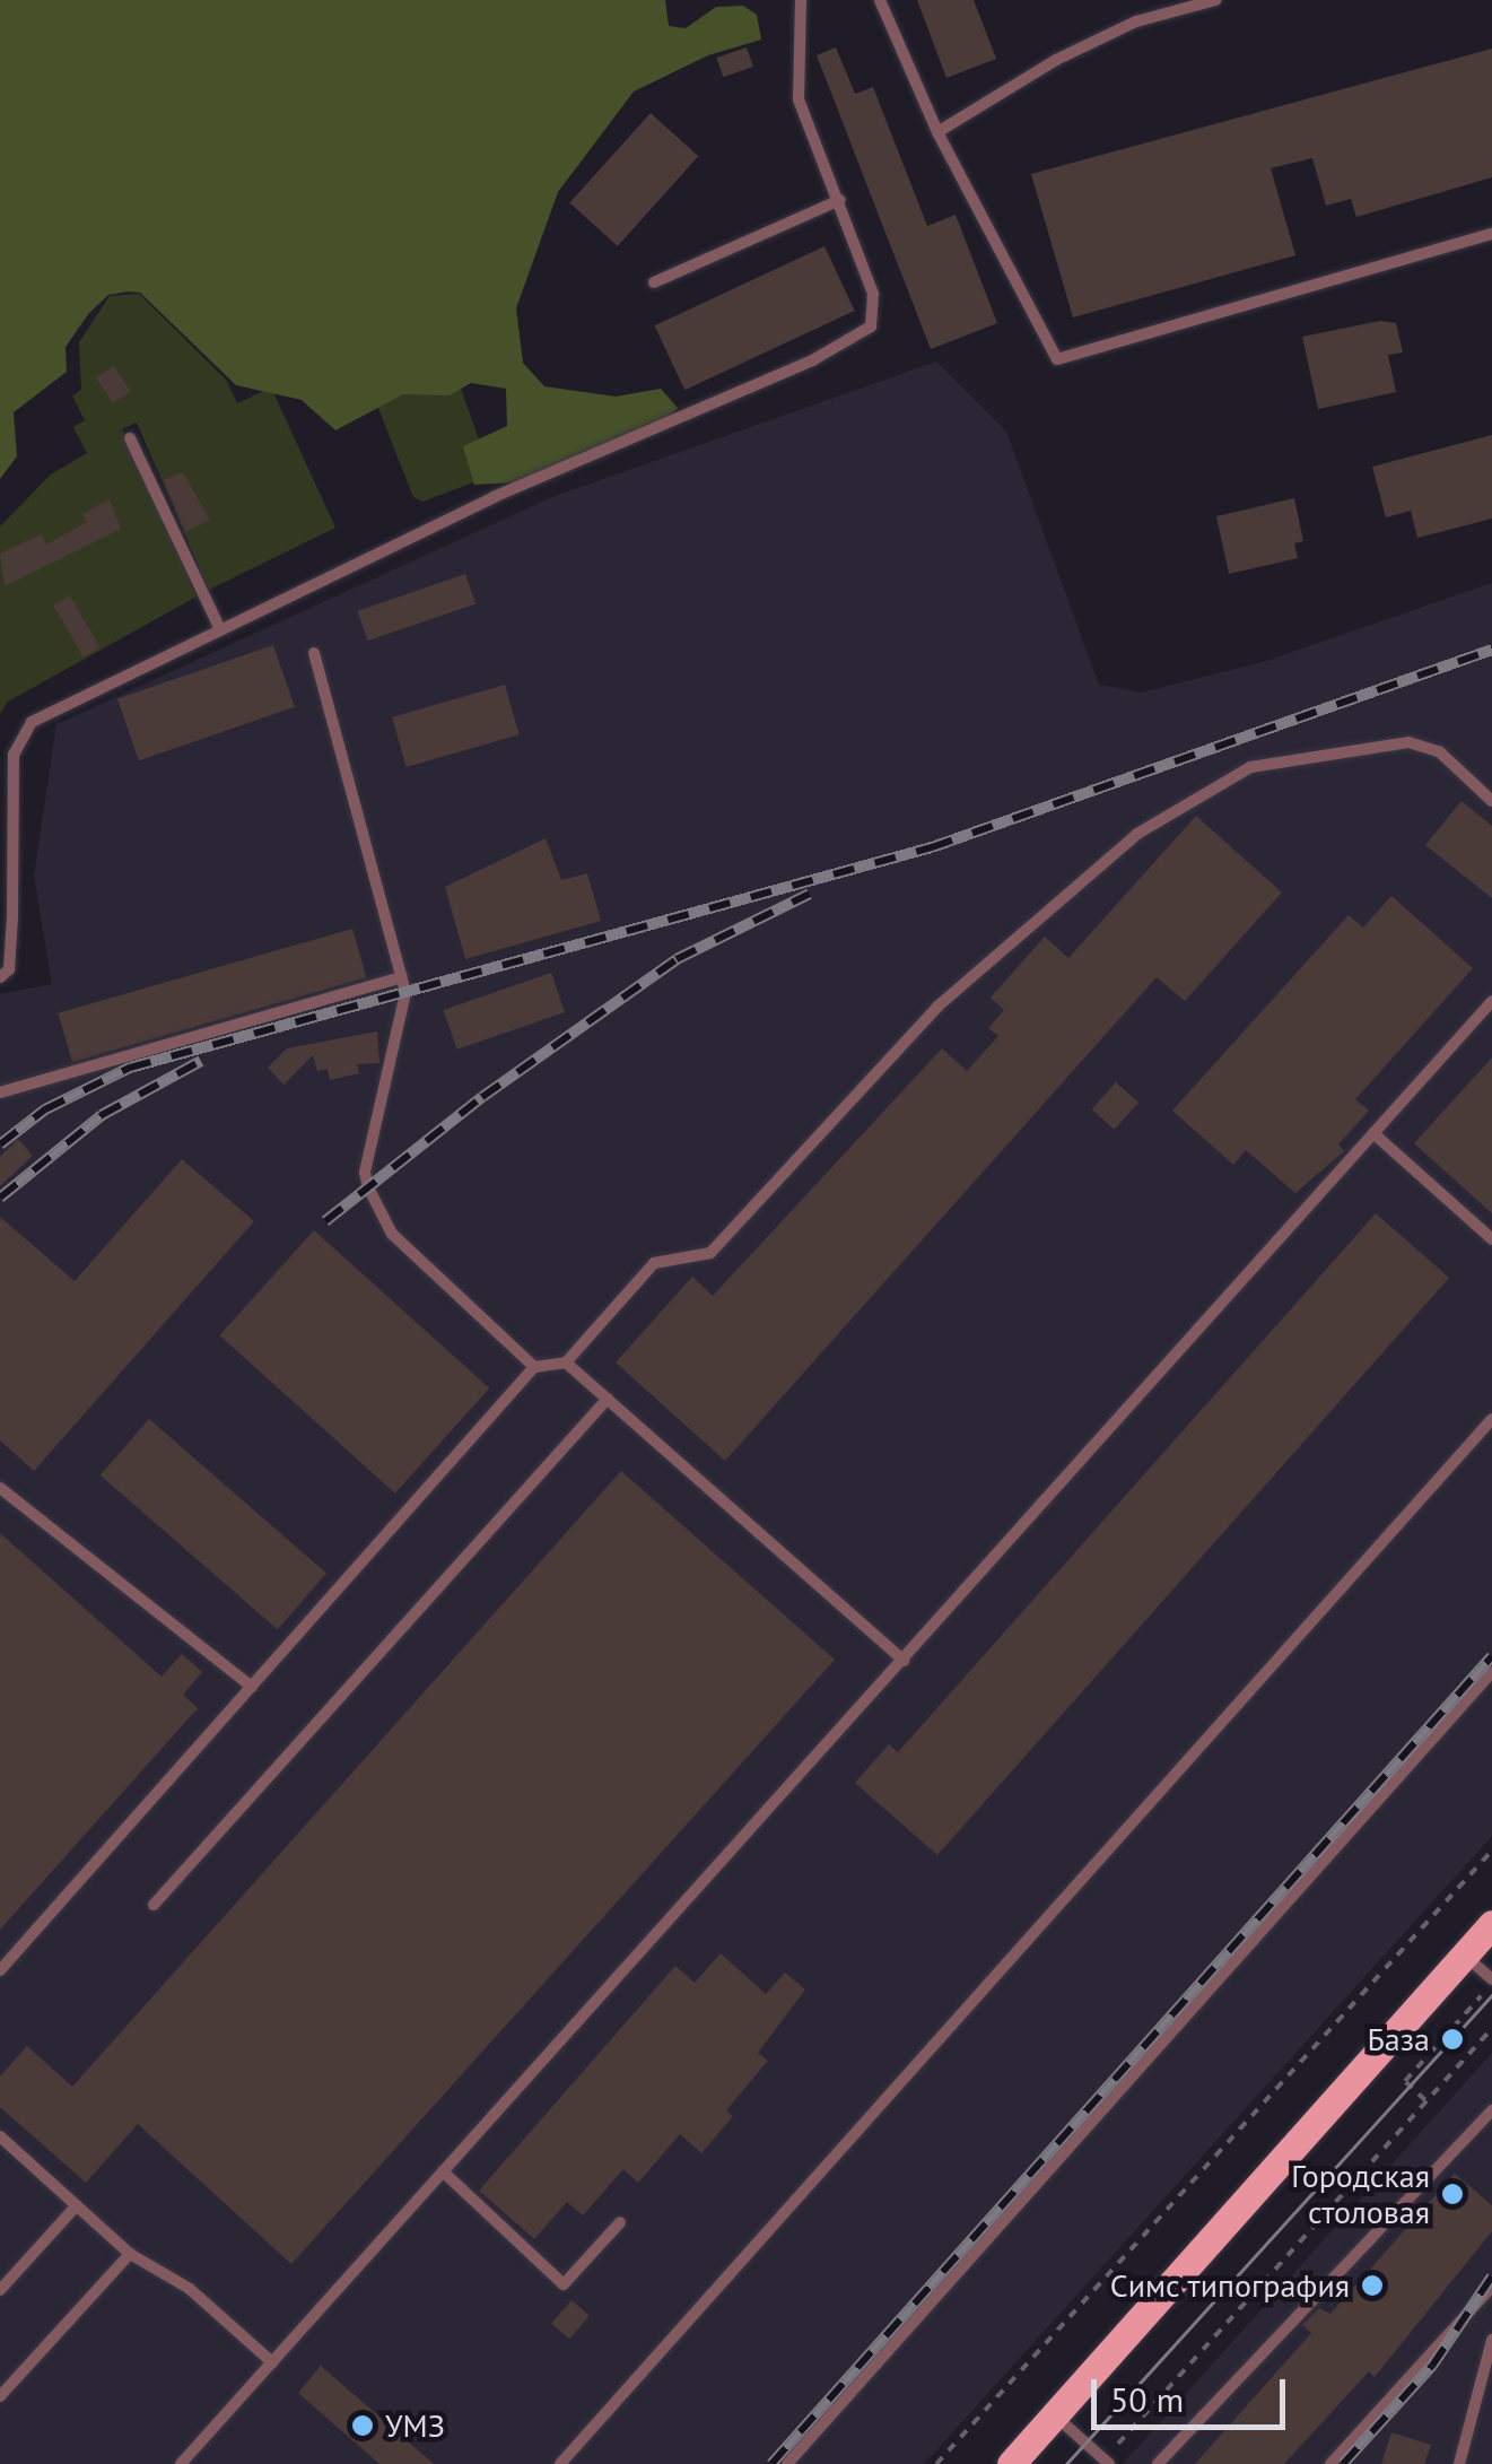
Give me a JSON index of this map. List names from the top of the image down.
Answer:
{
  "places": [
    "База",
    "Городская столовая",
    "Симс типография",
    "УМЗ"
  ],
  "scale_bar": "50 m"
}
